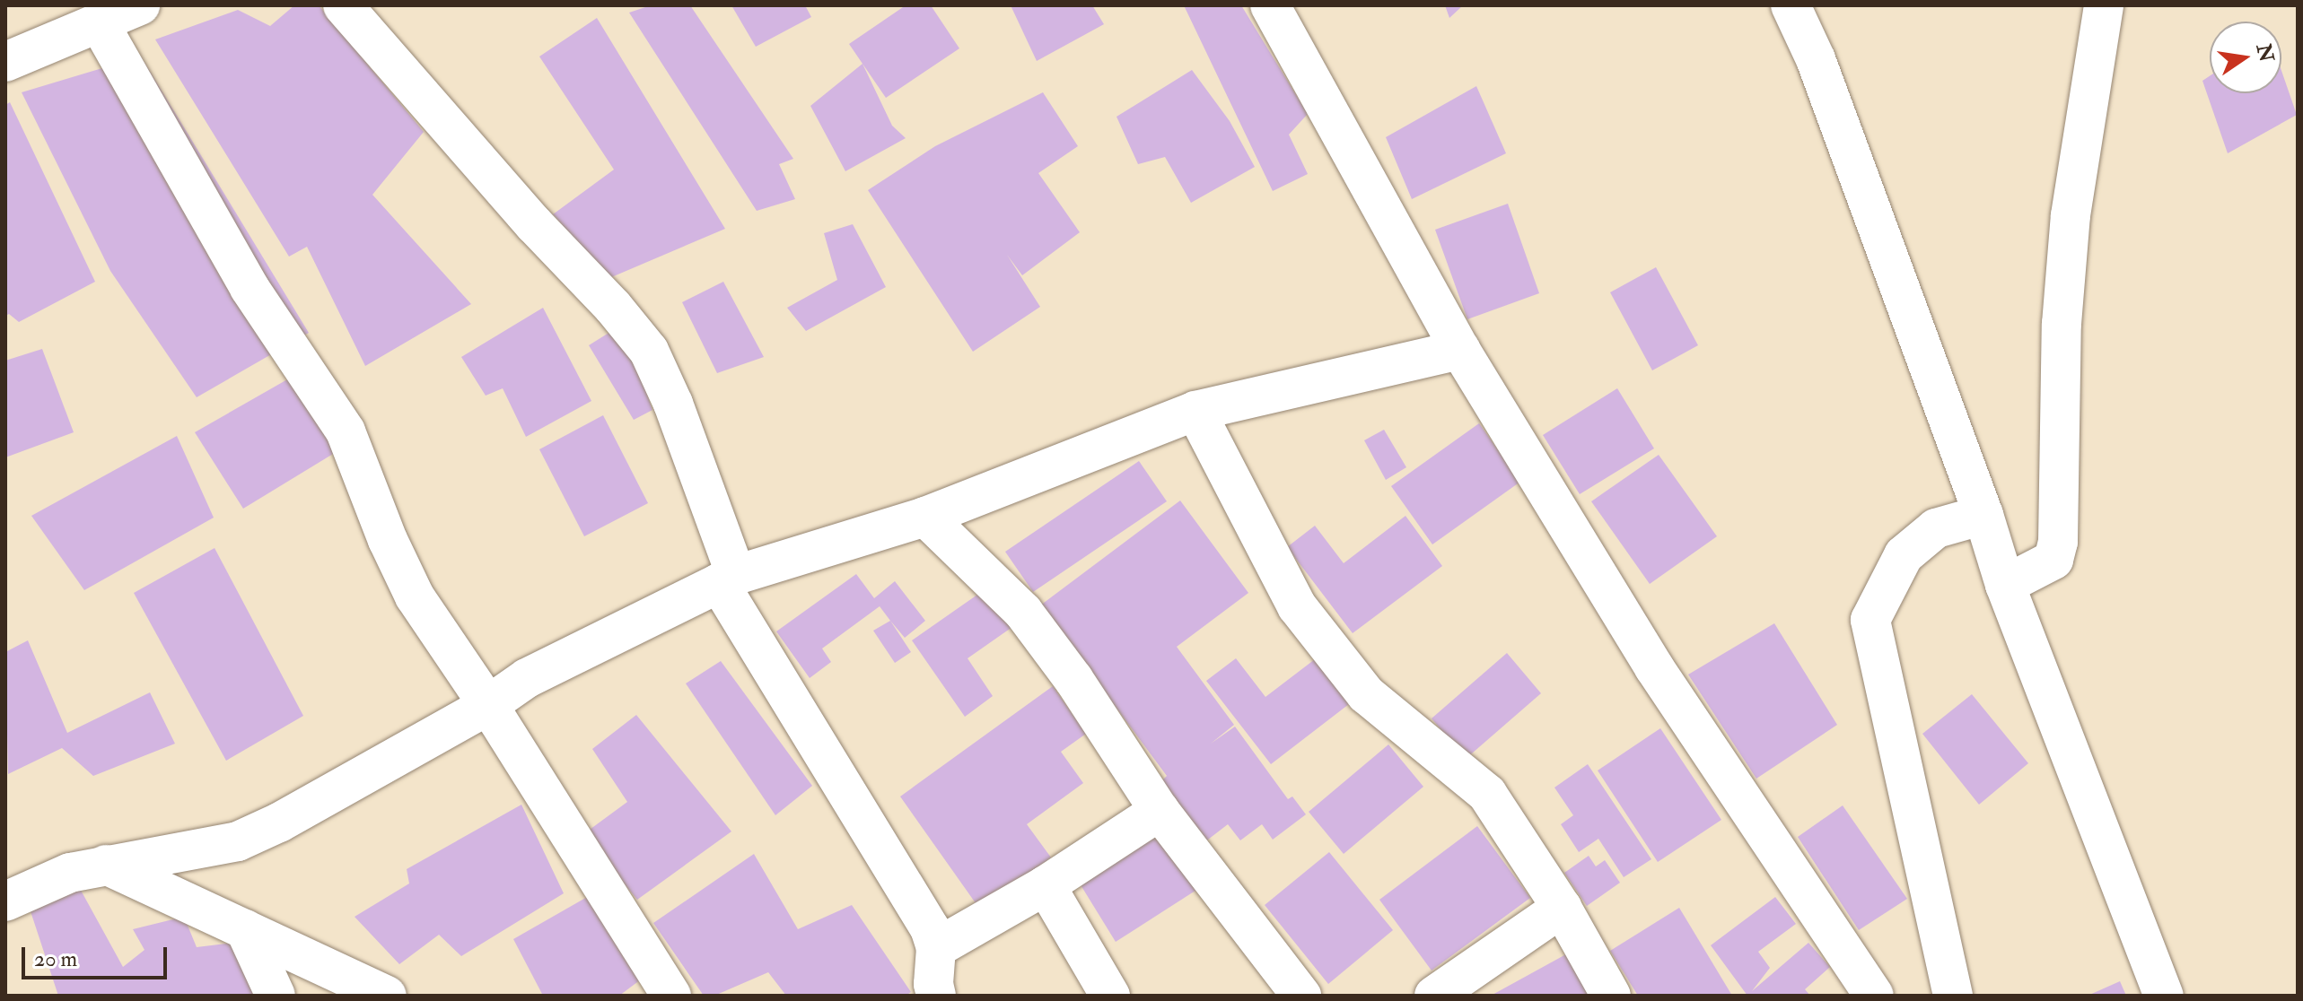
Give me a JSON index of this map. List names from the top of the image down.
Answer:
{
  "scale_bar": "20 m",
  "north": "right"
}
